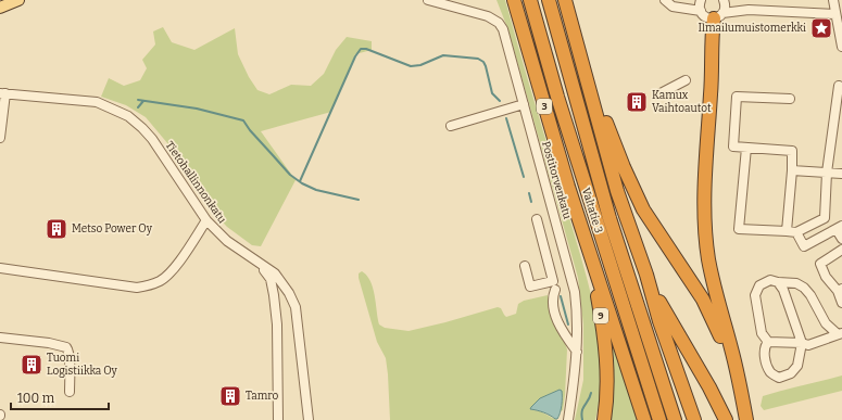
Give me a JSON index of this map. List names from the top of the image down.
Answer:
{
  "streets": {
    "highway": ["3", "Valtatie 3", "9"],
    "street": ["Postitorvenkatu", "Tietohallinnonkatu"]
  },
  "crossings": [
    ["3", "9"]
  ],
  "places": {
    "place": ["Ilmailumuistomerkki"],
    "building": [
      "Kamux Vaihtoautot",
      "Metso Power Oy",
      "Tuomi Logistiikka Oy",
      "Tamro"
    ]
  },
  "scale_bar": "100 m"
}
